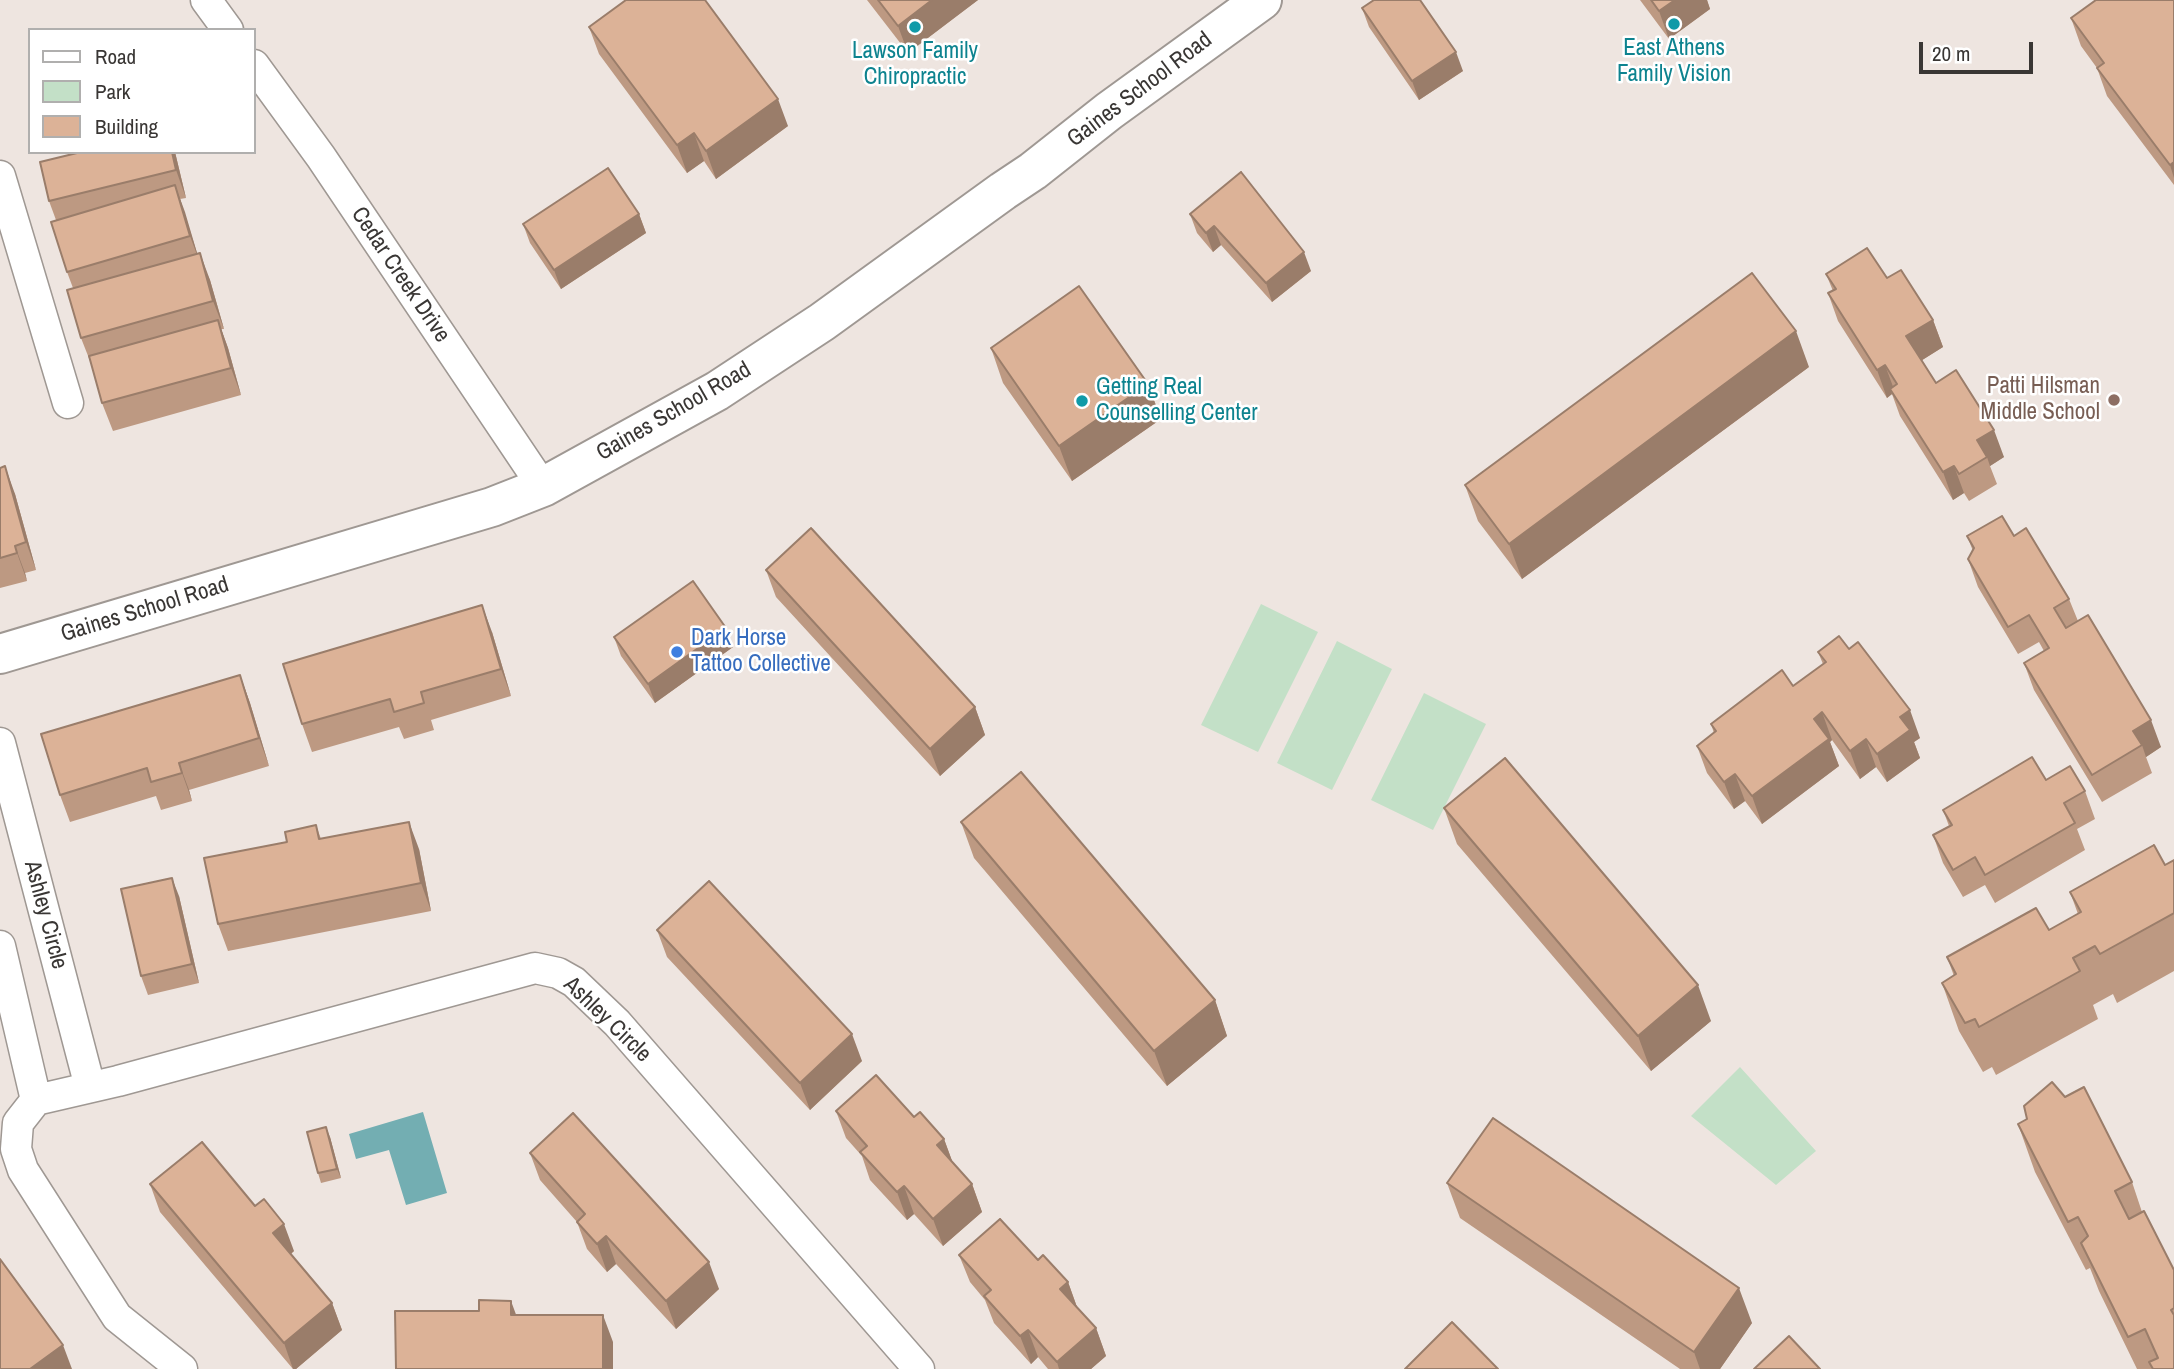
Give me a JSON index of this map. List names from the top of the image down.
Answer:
{
  "streets": {
    "main road": ["Gaines School Road"],
    "street": ["Cedar Creek Drive", "Ashley Circle"]
  },
  "crossings": [
    ["Gaines School Road", "Cedar Creek Drive"]
  ],
  "places": [
    "East Athens Family Vision",
    "Lawson Family Chiropractic",
    "Patti Hilsman Middle School",
    "Getting Real Counselling Center",
    "Dark Horse Tattoo Collective"
  ],
  "legend": ["Road", "Park", "Building"],
  "scale_bar": "20 m"
}
